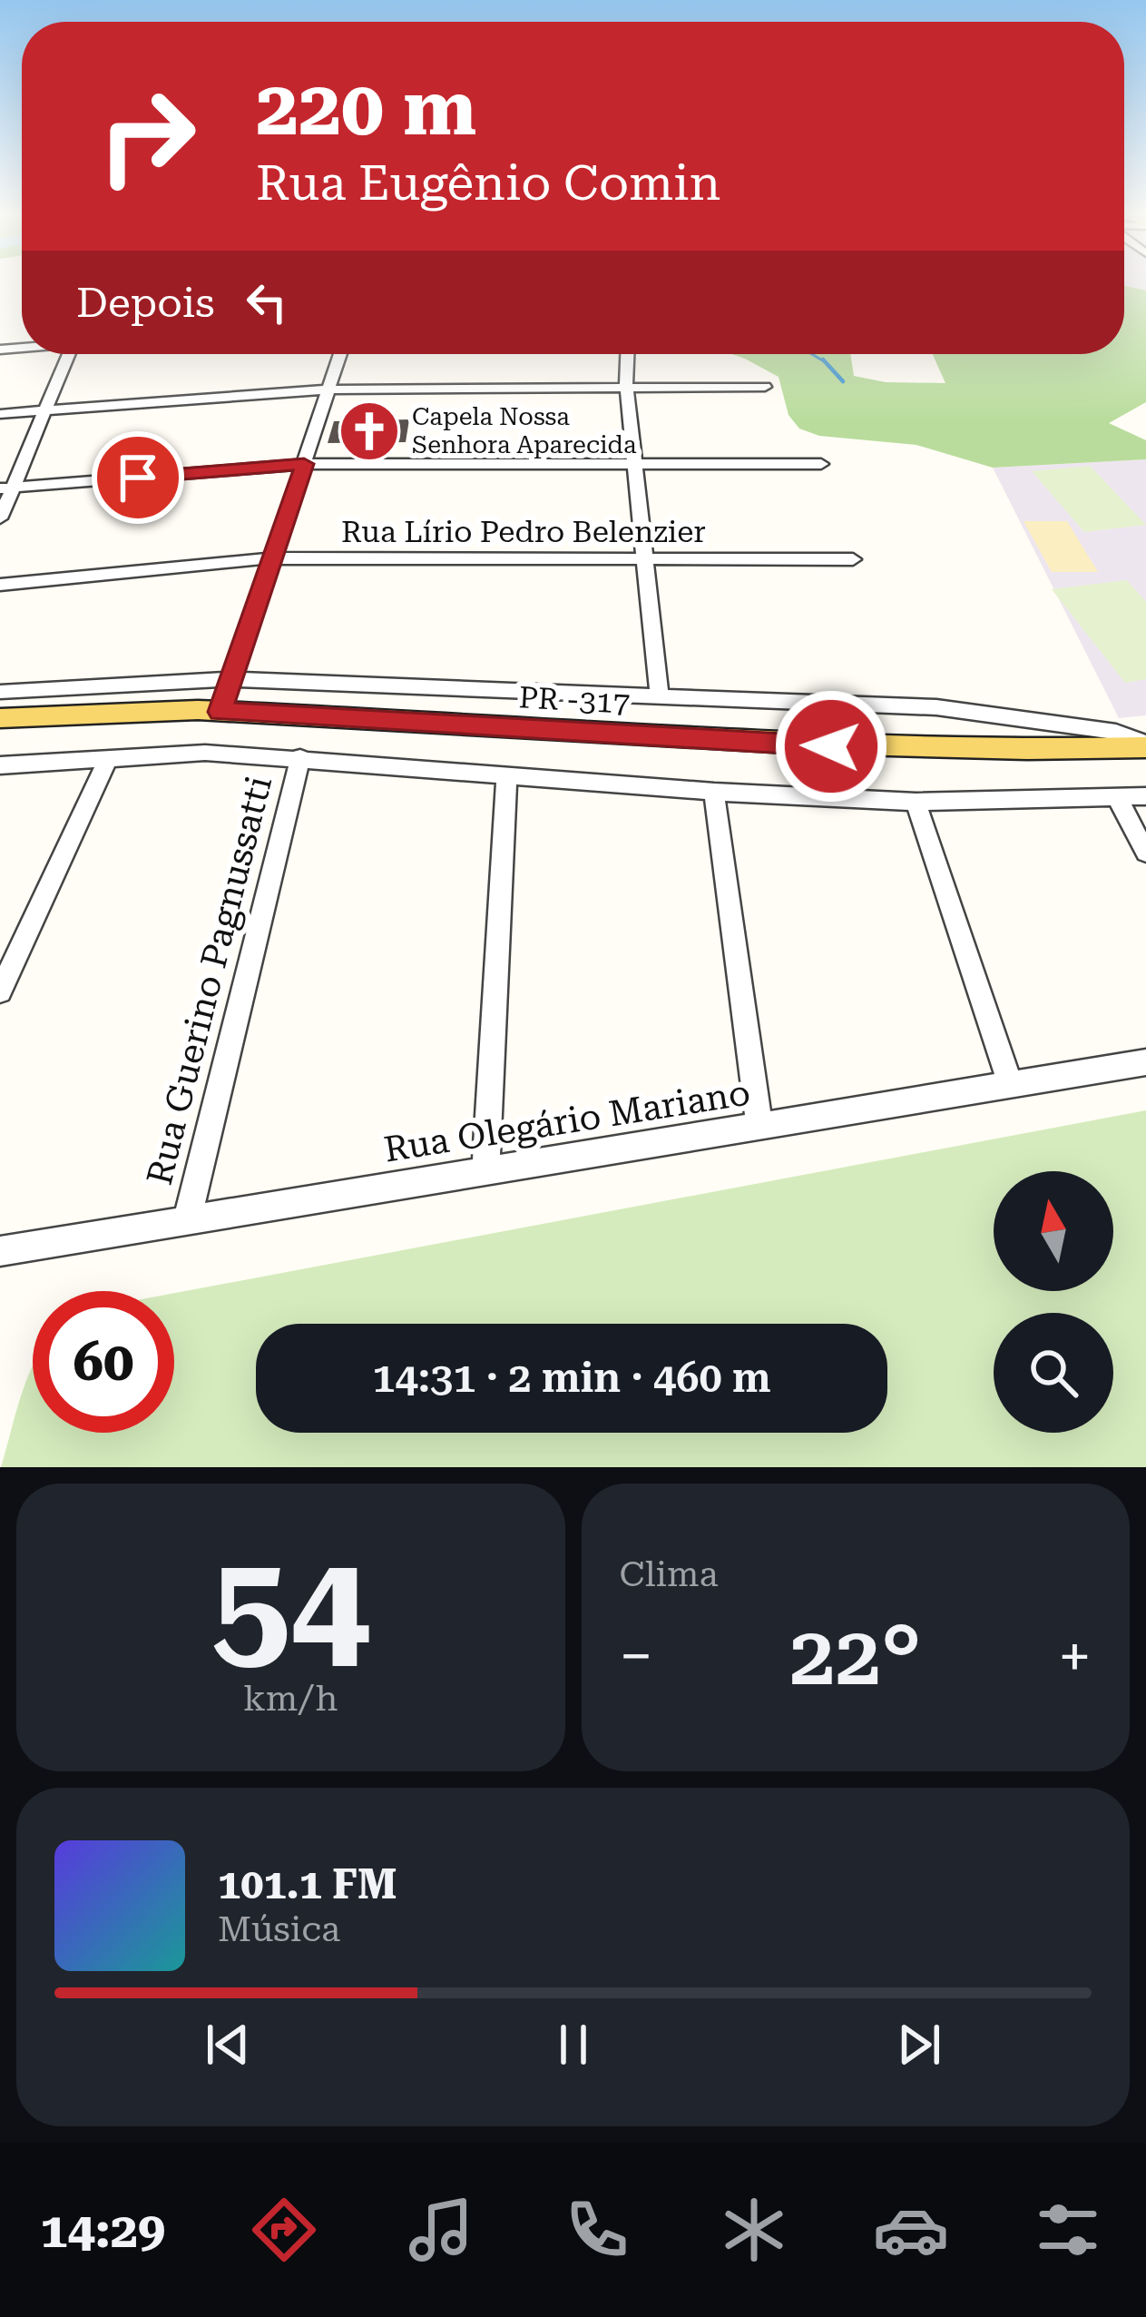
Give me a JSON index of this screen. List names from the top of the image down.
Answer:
{
  "streets": {
    "main road": ["PR -317"],
    "street": ["Rua Lírio Pedro Belenzier", "Rua Guerino Pagnussatti", "Rua Olegário Mariano"]
  },
  "crossings": [
    ["Rua Guerino Pagnussatti", "Rua Olegário Mariano"]
  ],
  "places": {
    "church": ["Capela Nossa Senhora Aparecida"]
  },
  "north": "top",
  "page": {
    "turn": ["220 m", "Rua Eugênio Comin"],
    "then": "Depois",
    "limit": "60",
    "trip": "14:31 · 2 min · 460 m",
    "tile": [
      ["54", "km/h"],
      "Clima"
    ],
    "heat": ["−", "22°", "+"],
    "song": ["101.1 FM", "Música"],
    "tabs": "14:29"
  }
}
